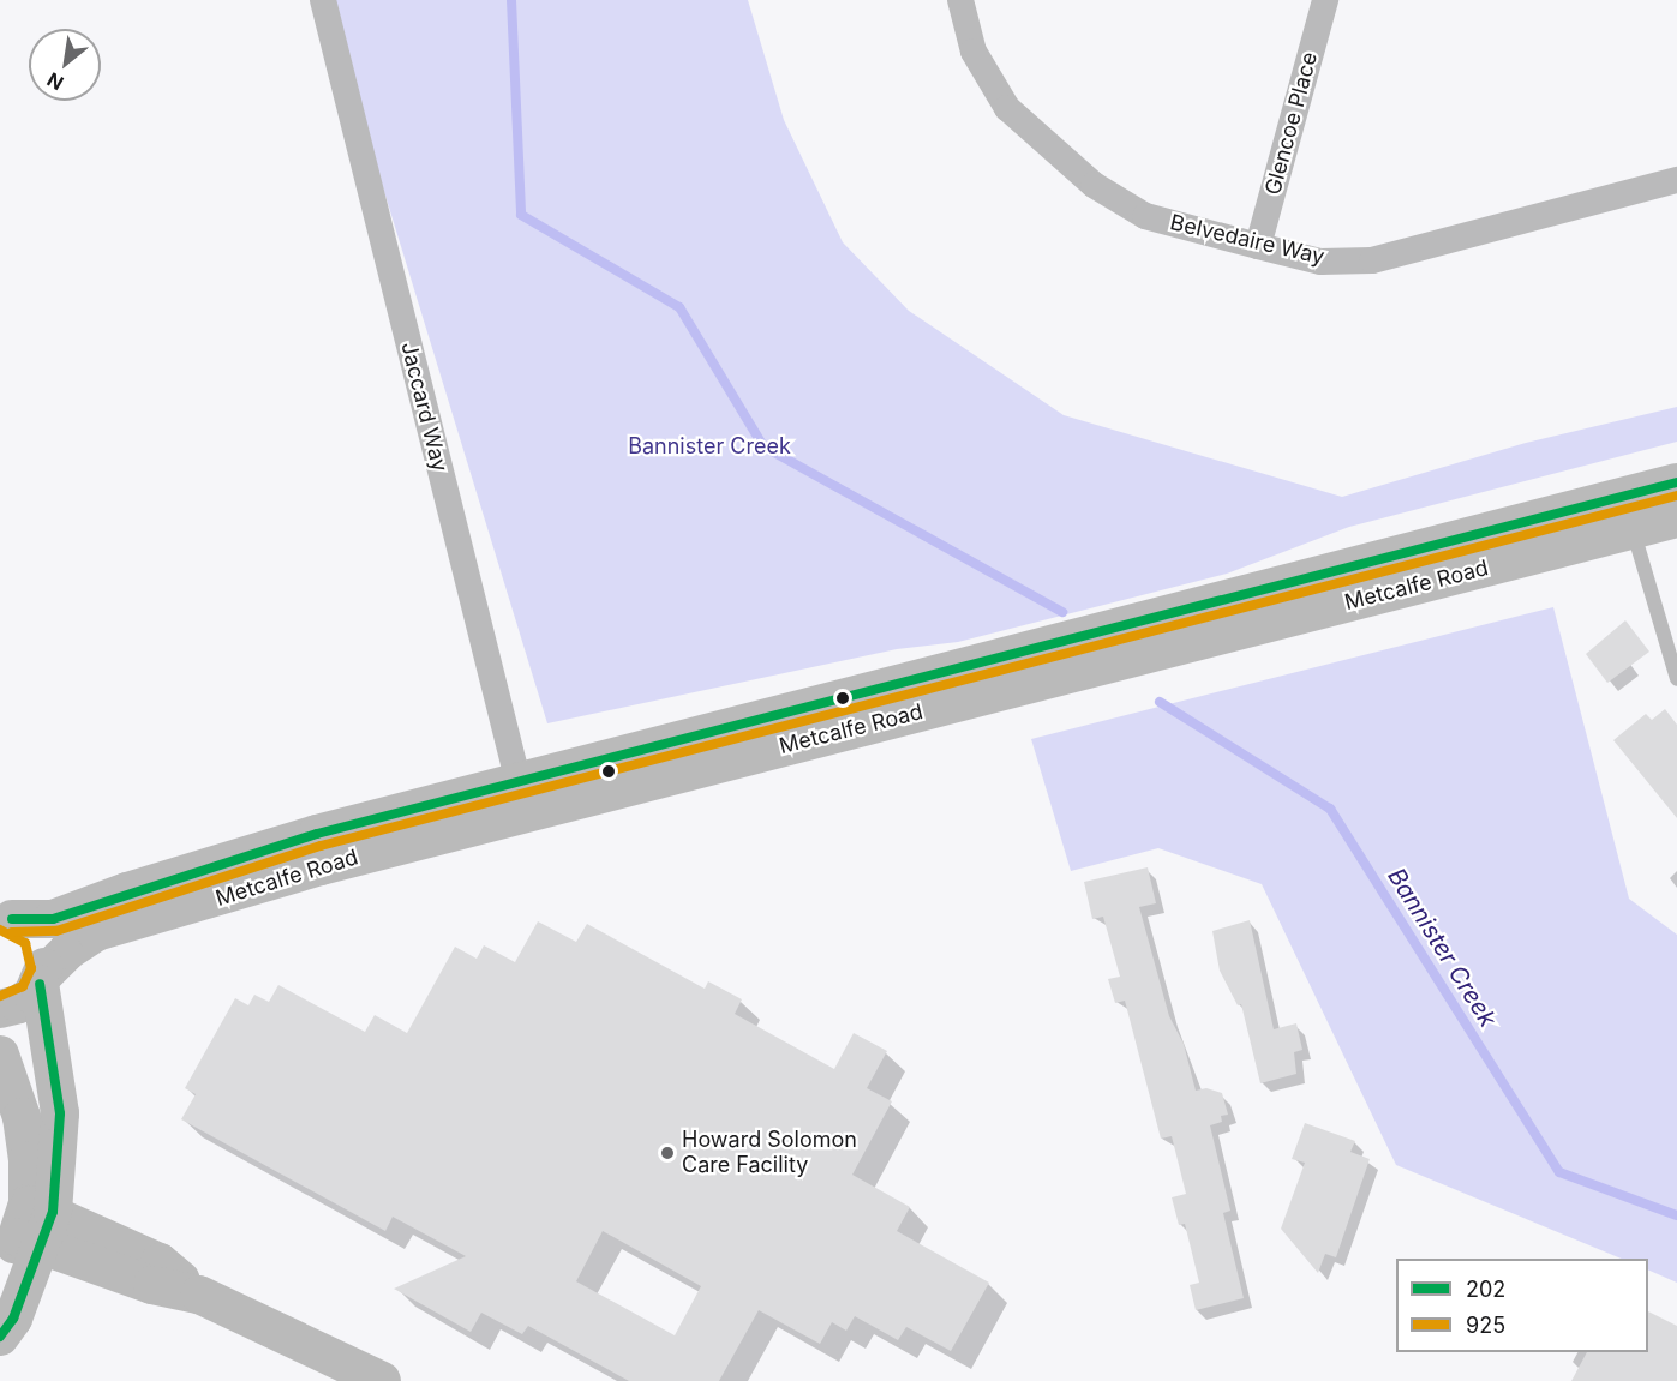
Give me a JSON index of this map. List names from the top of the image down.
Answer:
{
  "streets": {
    "main road": ["Metcalfe Road"],
    "street": ["Glencoe Place", "Belvedaire Way", "Jaccard Way"]
  },
  "crossings": [
    ["Glencoe Place", "Belvedaire Way"],
    ["Jaccard Way", "Metcalfe Road"]
  ],
  "water": ["Bannister Creek"],
  "parks": ["Bannister Creek"],
  "places": ["Howard Solomon Care Facility"],
  "lines": ["transit line 202", "transit line 925"],
  "legend": ["202", "925"],
  "north": "bottom left"
}
